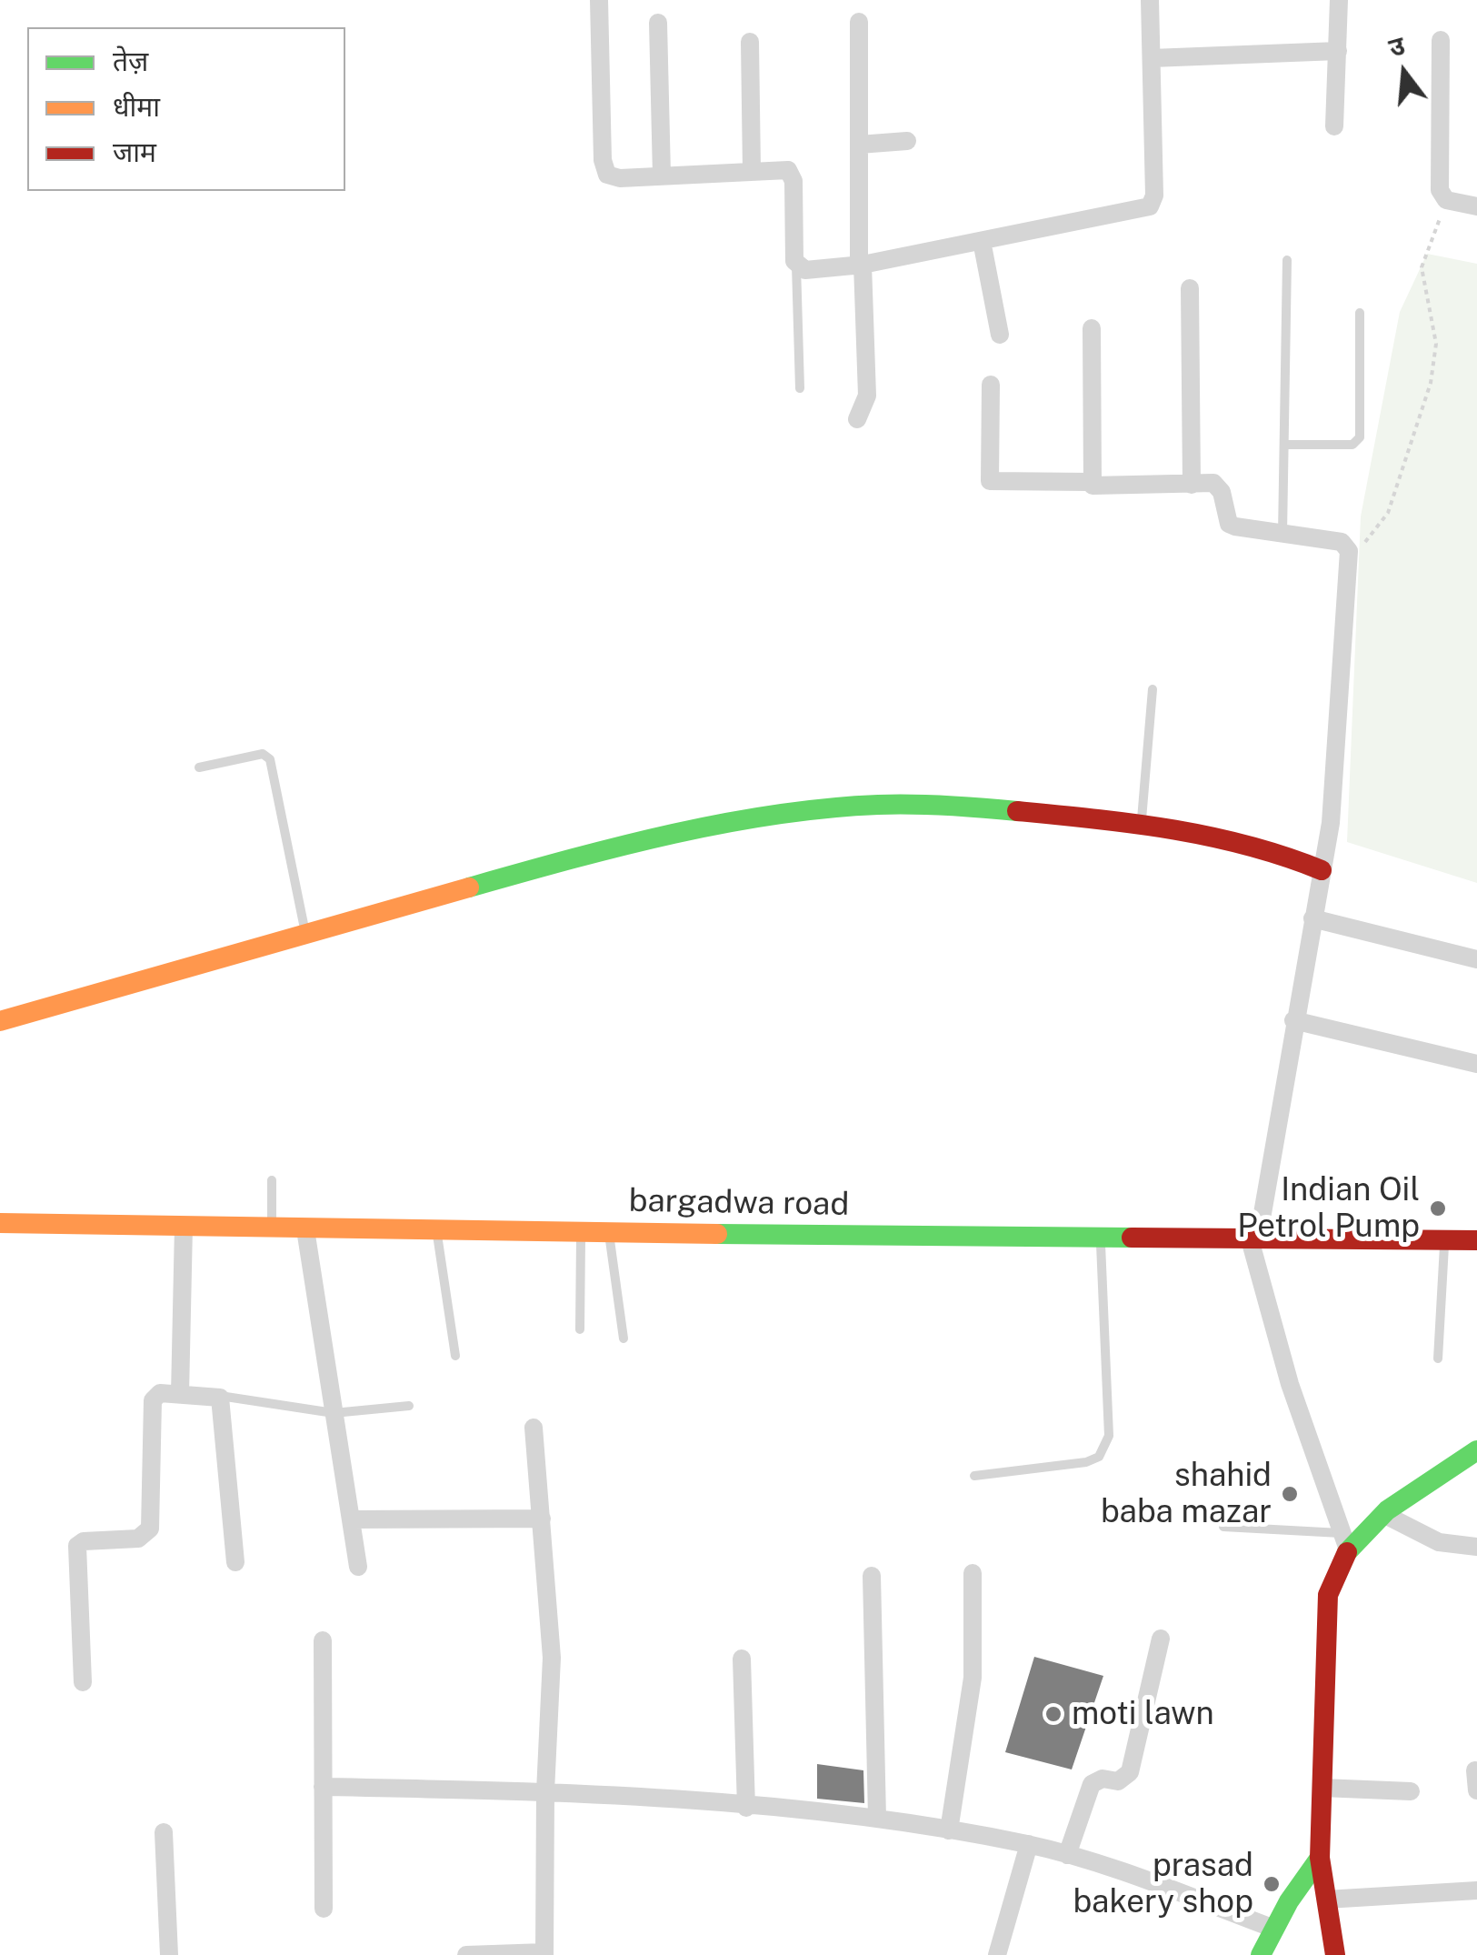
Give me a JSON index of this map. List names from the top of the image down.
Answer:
{
  "streets": {
    "street": ["bargadwa road"]
  },
  "places": [
    "Indian Oil Petrol Pump",
    "shahid baba mazar",
    "moti lawn",
    "prasad bakery shop"
  ],
  "legend": ["तेज़", "धीमा", "जाम"],
  "north": "top"
}
